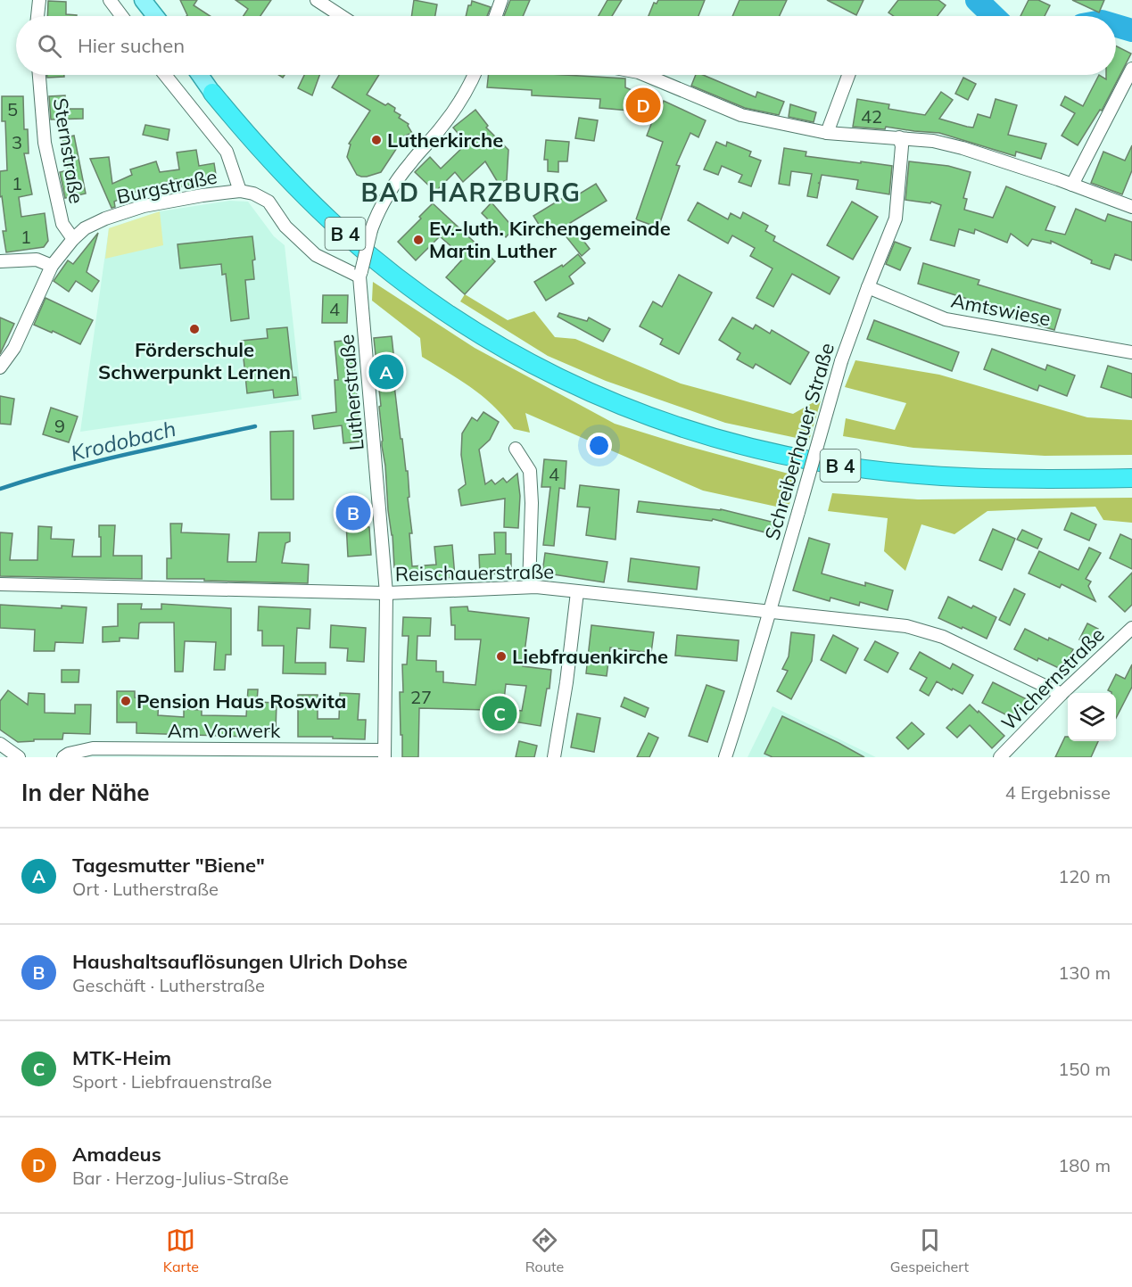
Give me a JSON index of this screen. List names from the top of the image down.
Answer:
{
  "streets": {
    "highway": ["B 4"],
    "street": [
      "Sternstraße",
      "Burgstraße",
      "Amtswiese",
      "Lutherstraße",
      "Schreiberhauer Straße",
      "Reischauerstraße",
      "Wichernstraße",
      "Am Vorwerk"
    ]
  },
  "crossings": [
    ["Sternstraße", "Burgstraße"],
    ["Burgstraße", "Lutherstraße"],
    ["Amtswiese", "Schreiberhauer Straße"],
    ["Lutherstraße", "Reischauerstraße"],
    ["Lutherstraße", "Am Vorwerk"],
    ["Schreiberhauer Straße", "Reischauerstraße"],
    ["Reischauerstraße", "Wichernstraße"]
  ],
  "districts": ["BAD HARZBURG"],
  "water": ["Krodobach"],
  "places": [
    "Lutherkirche",
    "Ev.-luth. Kirchengemeinde Martin Luther",
    "Förderschule Schwerpunkt Lernen",
    "Liebfrauenkirche",
    "Pension Haus Roswita"
  ],
  "house_numbers": [
    "5",
    "42",
    "3",
    "1",
    "1",
    "4",
    "9",
    "4",
    "27"
  ],
  "page": {
    "search": "Hier suchen",
    "pins": [
      "D",
      "A",
      "B",
      "C"
    ],
    "heading": ["In der Nähe", "4 Ergebnisse"],
    "list": [
      {
        "mark": "A",
        "name": "Tagesmutter \"Biene\"",
        "note": "Ort · Lutherstraße",
        "value": "120 m"
      },
      {
        "mark": "B",
        "name": "Haushaltsauflösungen Ulrich Dohse",
        "note": "Geschäft · Lutherstraße",
        "value": "130 m"
      },
      {
        "mark": "C",
        "name": "MTK-Heim",
        "note": "Sport · Liebfrauenstraße",
        "value": "150 m"
      },
      {
        "mark": "D",
        "name": "Amadeus",
        "note": "Bar · Herzog-Julius-Straße",
        "value": "180 m"
      }
    ],
    "nav": ["Karte", "Route", "Gespeichert"]
  }
}
